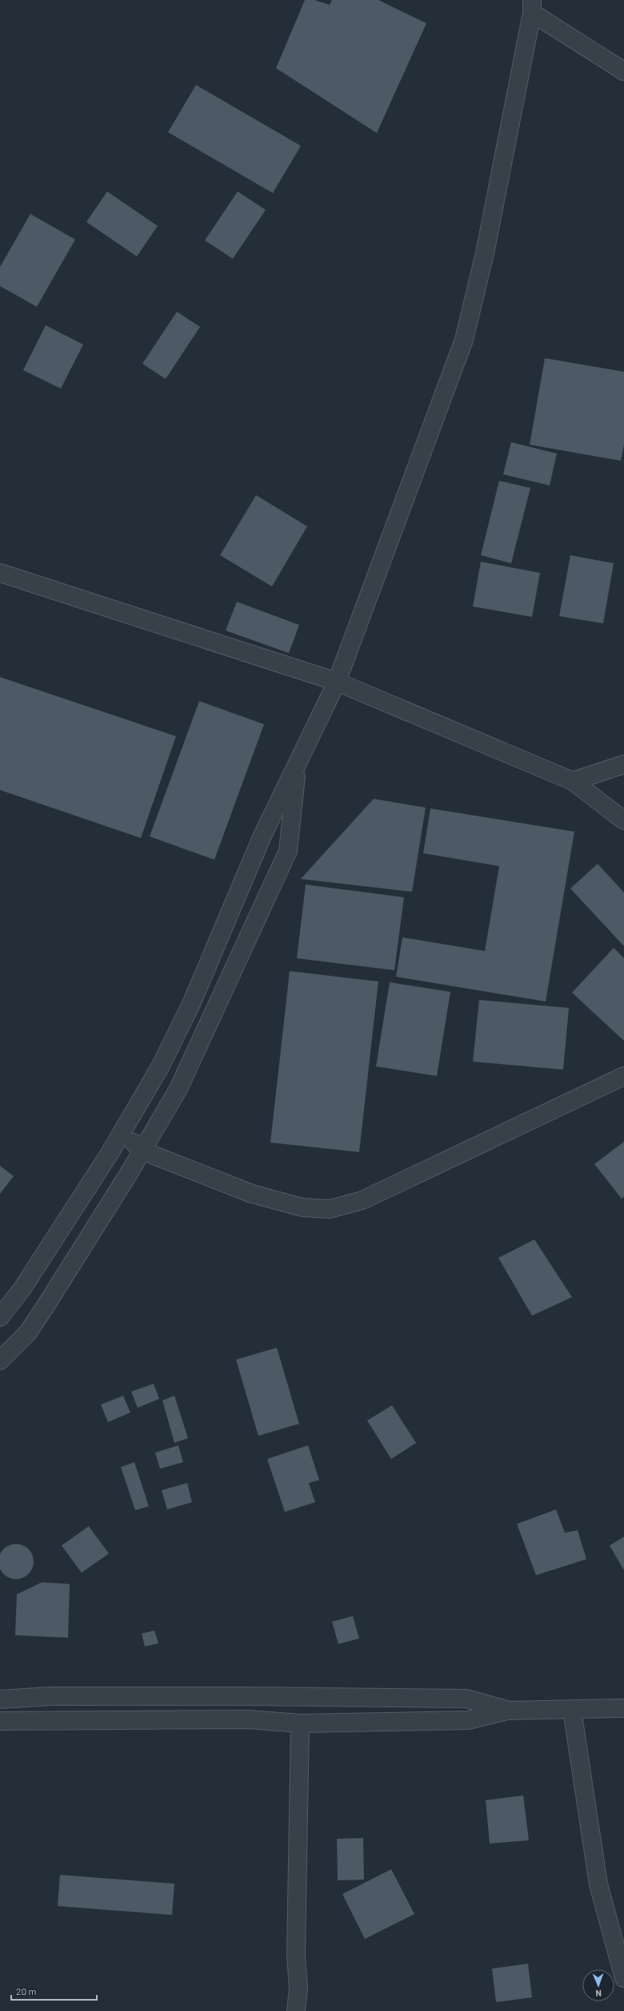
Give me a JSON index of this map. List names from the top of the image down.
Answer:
{
  "scale_bar": "20 m",
  "north": "bottom"
}
